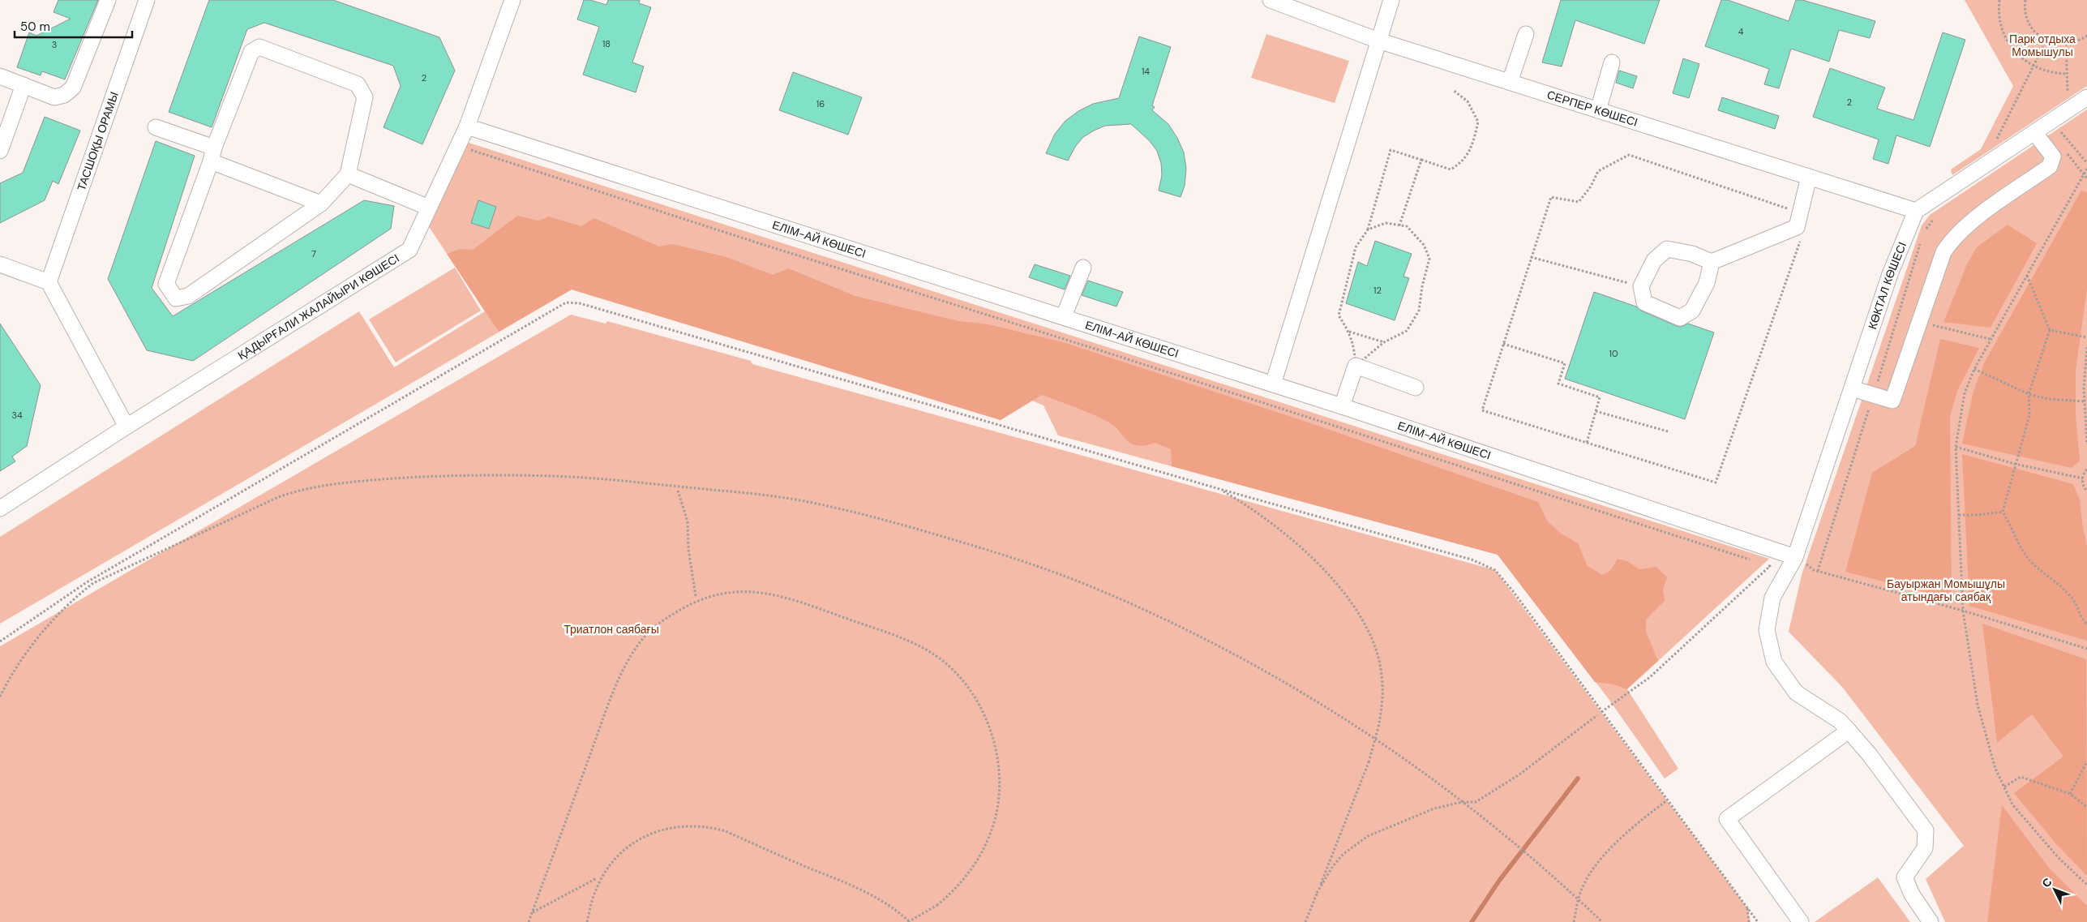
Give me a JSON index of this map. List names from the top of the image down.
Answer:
{
  "streets": {
    "street": [
      "СЕРПЕР КӨШЕСІ",
      "ТАСШОҚЫ ОРАМЫ",
      "ЕЛІМ-АЙ КӨШЕСІ",
      "КӨКТАЛ КӨШЕСІ",
      "ҚАДЫРҒАЛИ ЖАЛАЙЫРИ КӨШЕСІ"
    ]
  },
  "crossings": [
    ["СЕРПЕР КӨШЕСІ", "КӨКТАЛ КӨШЕСІ"],
    ["ЕЛІМ-АЙ КӨШЕСІ", "КӨКТАЛ КӨШЕСІ"],
    ["ЕЛІМ-АЙ КӨШЕСІ", "ҚАДЫРҒАЛИ ЖАЛАЙЫРИ КӨШЕСІ"]
  ],
  "parks": ["Парк отдыха Момышулы", "Бауыржан Момышұлы атындағы саябақ", "Триатлон саябағы"],
  "house_numbers": [
    "4",
    "18",
    "3",
    "14",
    "2",
    "2",
    "16",
    "7",
    "12",
    "10",
    "34"
  ],
  "scale_bar": "50 m",
  "north": "top left"
}
